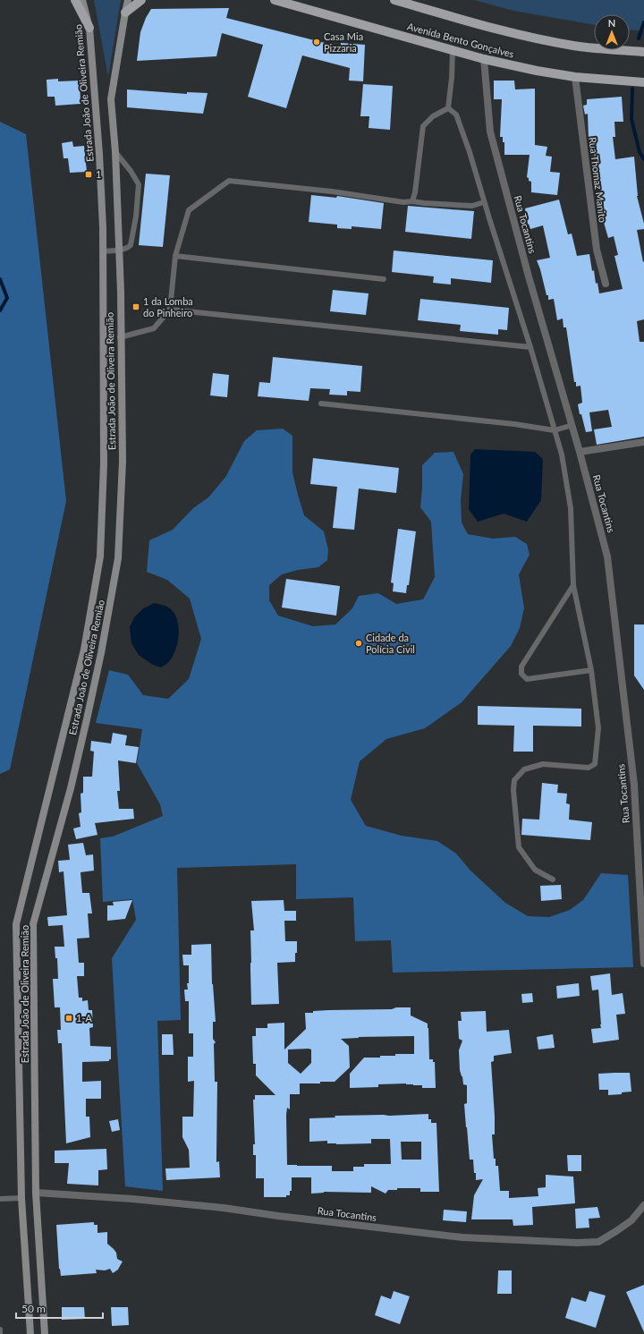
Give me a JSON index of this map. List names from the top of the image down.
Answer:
{
  "streets": {
    "main road": ["Avenida Bento Gonçalves", "Estrada João de Oliveira Remião"],
    "street": ["Rua Thomaz Manito", "Rua Tocantins"]
  },
  "crossings": [
    ["Avenida Bento Gonçalves", "Rua Thomaz Manito"],
    ["Avenida Bento Gonçalves", "Rua Tocantins"],
    ["Estrada João de Oliveira Remião", "Rua Tocantins"]
  ],
  "places": {
    "other": ["Casa Mia Pizzaria", "Cidade da Polícia Civil"],
    "transit": ["1", "1 da Lomba do Pinheiro", "1-A"]
  },
  "scale_bar": "50 m",
  "north": "top"
}
